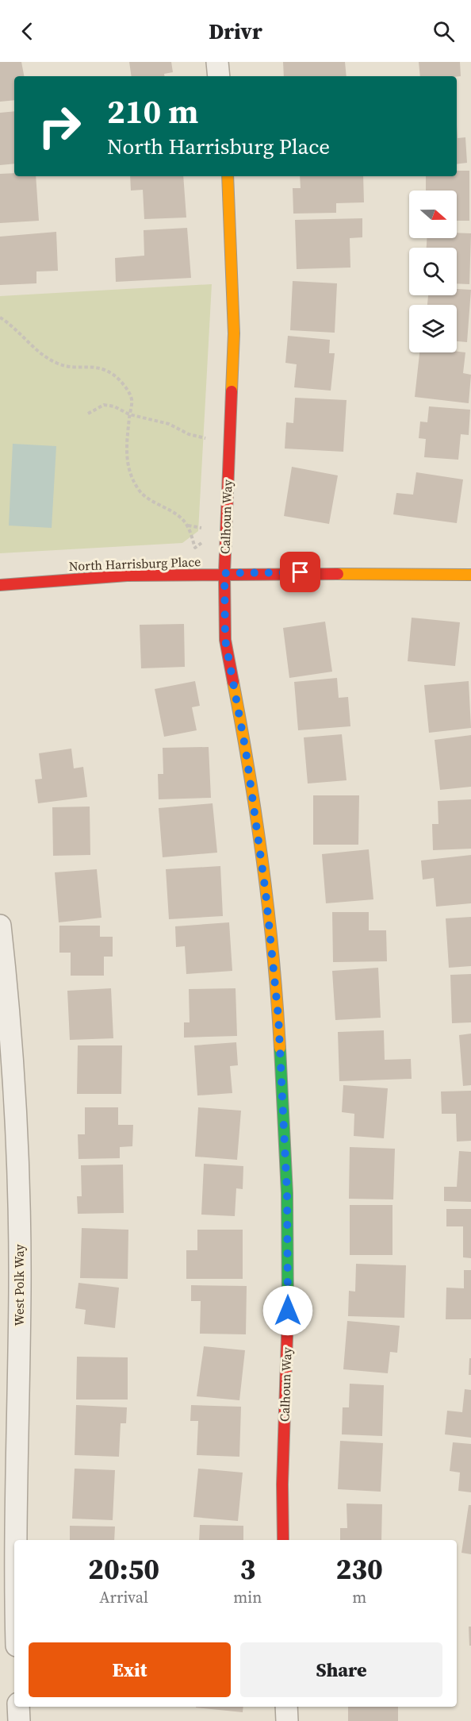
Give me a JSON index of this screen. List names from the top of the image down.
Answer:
{
  "streets": {
    "street": ["Calhoun Way", "North Harrisburg Place", "West Polk Way"]
  },
  "crossings": [
    ["Calhoun Way", "North Harrisburg Place"]
  ],
  "north": "right",
  "page": {
    "header": "Drivr",
    "turn": ["210 m", "North Harrisburg Place"],
    "eta": [
      "20:50",
      "Arrival",
      "3",
      "min",
      "230",
      "m"
    ],
    "buttons": ["Exit", "Share"]
  }
}
